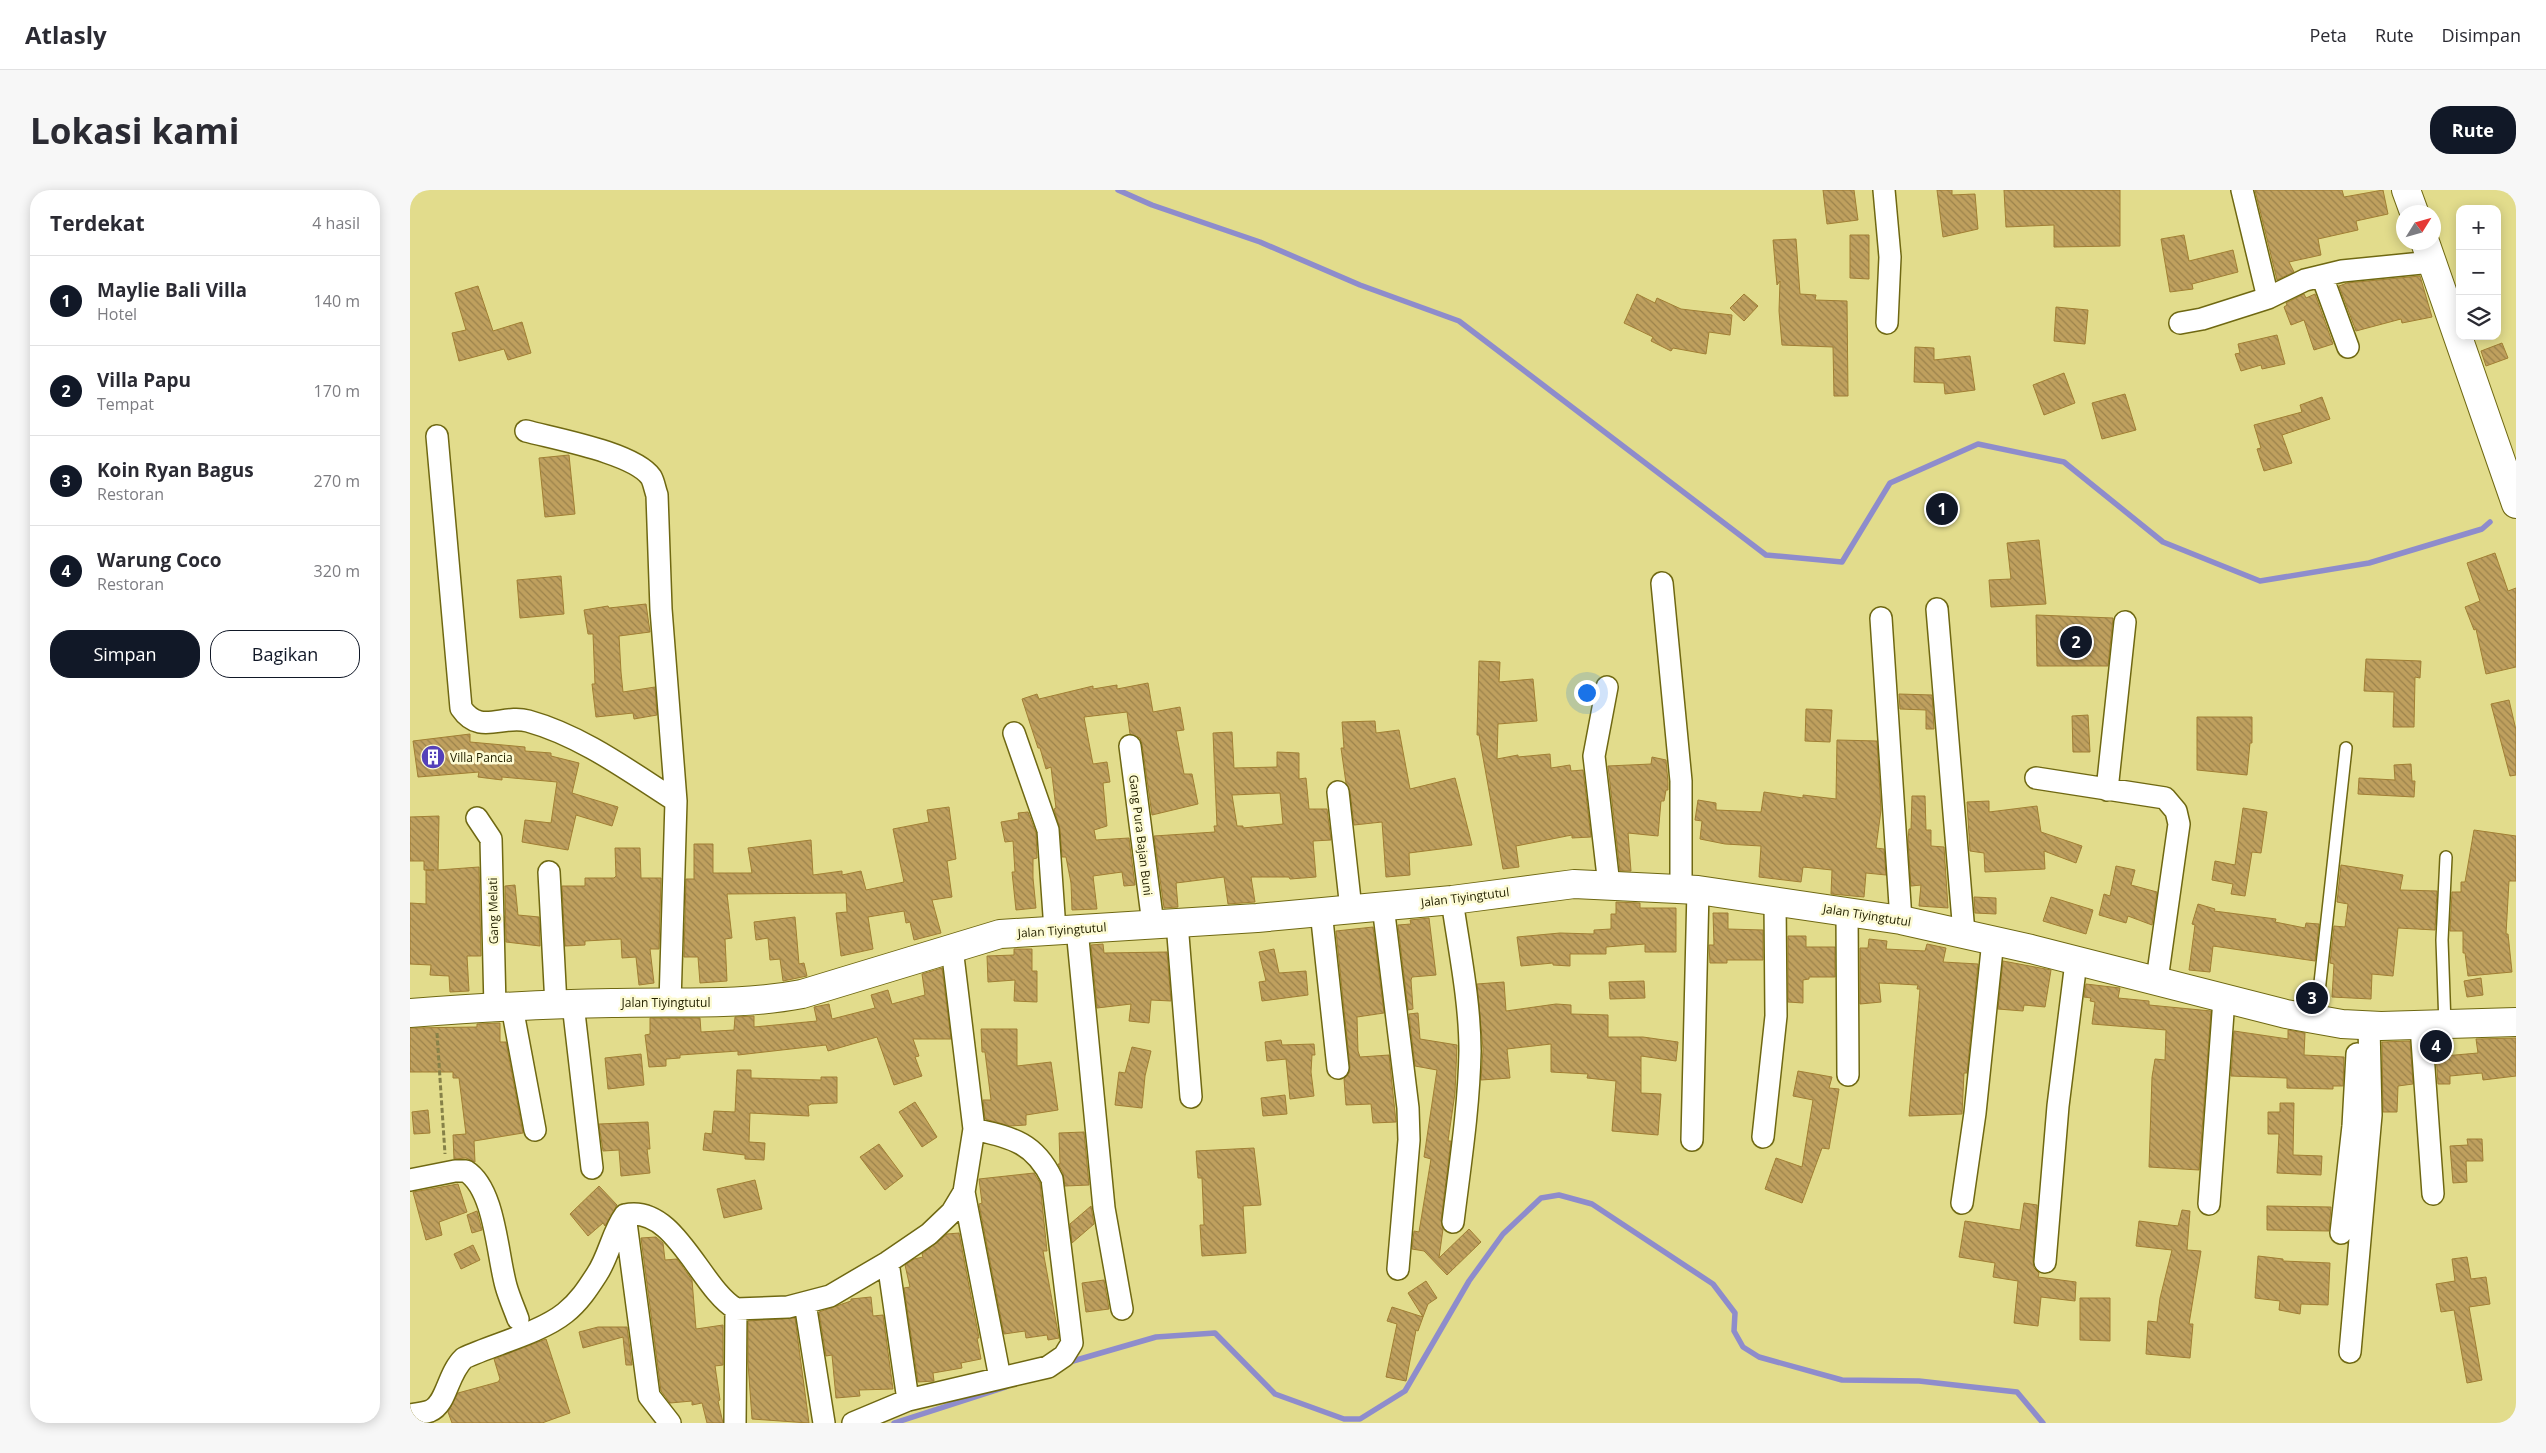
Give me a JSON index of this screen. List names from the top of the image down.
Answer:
{
  "streets": {
    "street": ["Gang Pura Bajan Buni", "Jalan Tiyingtutul", "Gang Melati"]
  },
  "crossings": [
    ["Gang Pura Bajan Buni", "Jalan Tiyingtutul"],
    ["Jalan Tiyingtutul", "Gang Melati"]
  ],
  "places": {
    "building": ["Villa Pancia"]
  },
  "north": "top right",
  "page": {
    "header": "Atlasly",
    "nav": ["Peta", "Rute", "Disimpan"],
    "buttons": [
      "Rute",
      ["Simpan", "Bagikan"]
    ],
    "title": "Lokasi kami",
    "heading": ["Terdekat", "4 hasil"],
    "map_buttons": ["+", "−"],
    "list": [
      {
        "mark": "1",
        "name": "Maylie Bali Villa",
        "note": "Hotel",
        "value": "140 m"
      },
      {
        "mark": "2",
        "name": "Villa Papu",
        "note": "Tempat",
        "value": "170 m"
      },
      {
        "mark": "3",
        "name": "Koin Ryan Bagus",
        "note": "Restoran",
        "value": "270 m"
      },
      {
        "mark": "4",
        "name": "Warung Coco",
        "note": "Restoran",
        "value": "320 m"
      }
    ],
    "pins": [
      "1",
      "2",
      "3",
      "4"
    ]
  }
}
